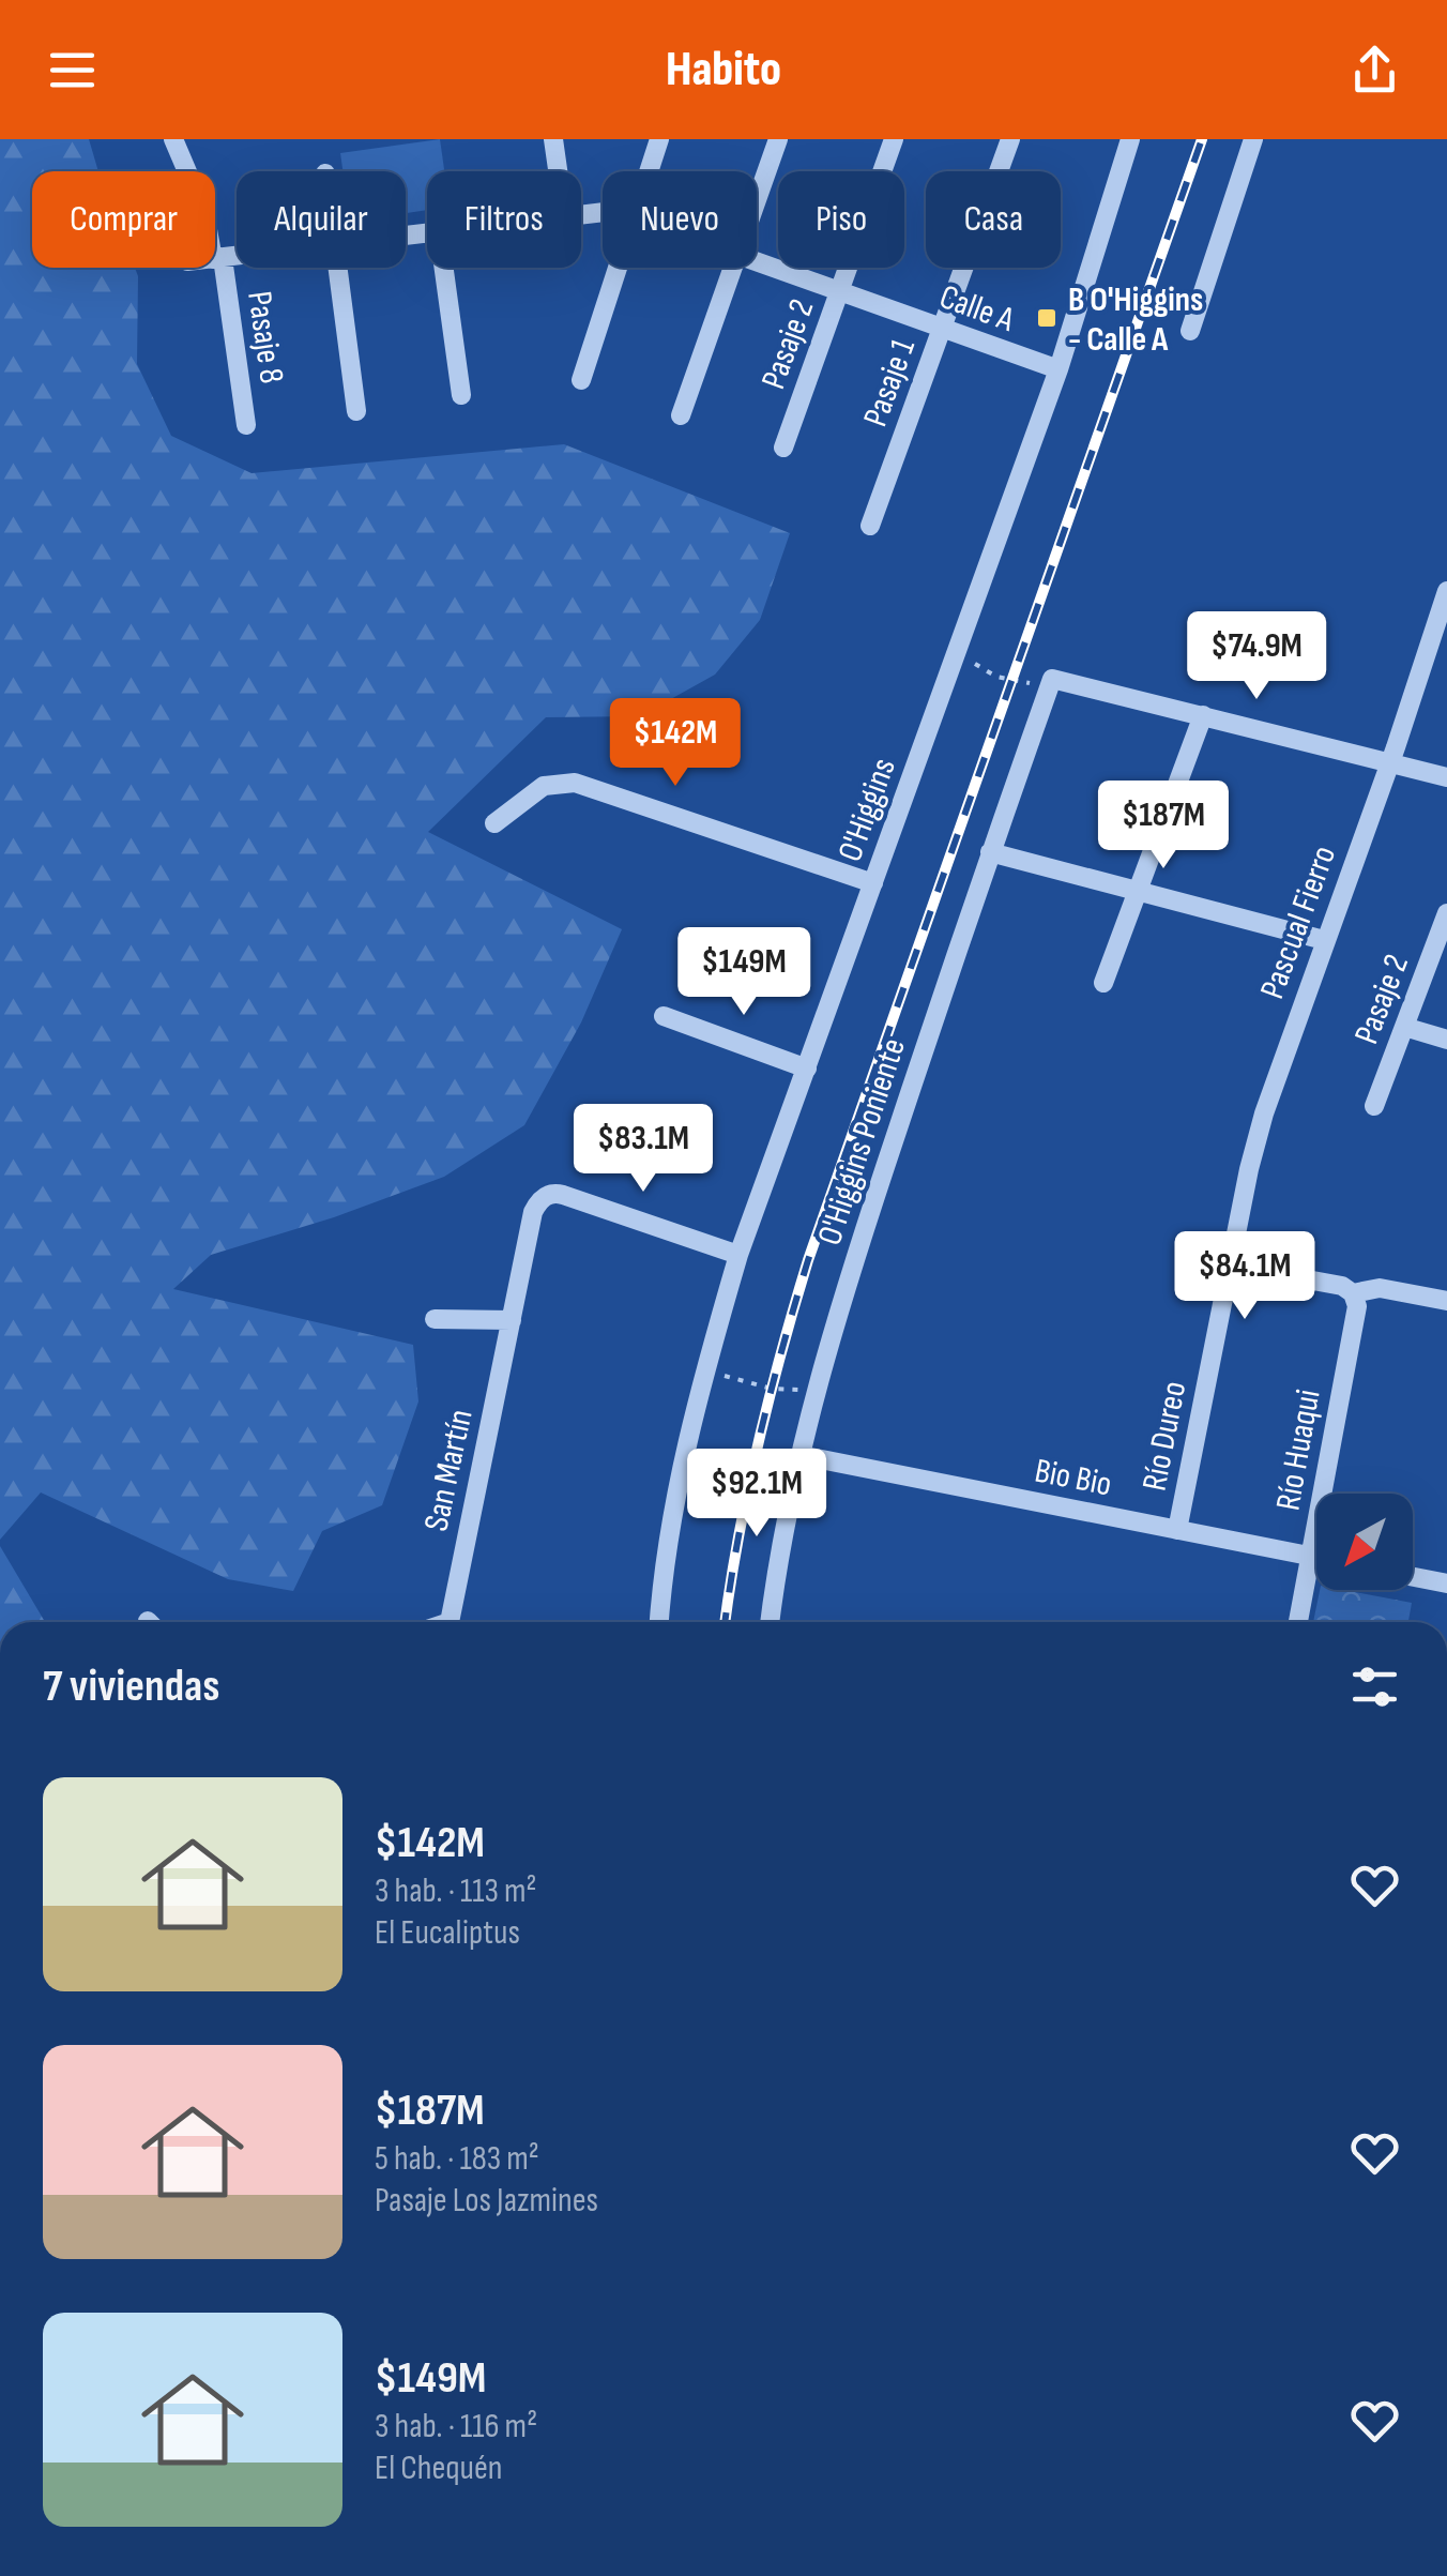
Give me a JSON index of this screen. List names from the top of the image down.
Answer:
{
  "streets": {
    "street": [
      "Calle A",
      "Pasaje 8",
      "Pasaje 2",
      "Pasaje 1",
      "O'Higgins",
      "Pascual Fierro",
      "O'Higgins Poniente",
      "Río Dureo",
      "Río Huaqui",
      "San Martín",
      "Bio Bio"
    ]
  },
  "crossings": [
    ["Calle A", "Pasaje 8"],
    ["Calle A", "Pasaje 2"],
    ["Calle A", "Pasaje 1"],
    ["Calle A", "O'Higgins"],
    ["O'Higgins", "San Martín"],
    ["Pascual Fierro", "Río Dureo"],
    ["O'Higgins Poniente", "Bio Bio"],
    ["Río Dureo", "Bio Bio"],
    ["Río Huaqui", "Bio Bio"]
  ],
  "places": {
    "transit": ["B O'Higgins - Calle A"]
  },
  "north": "bottom left",
  "page": {
    "header": "Habito",
    "chip": [
      "Comprar",
      "Alquilar",
      "Filtros",
      "Nuevo",
      "Piso",
      "Casa"
    ],
    "price": [
      "$74.9M",
      "$142M",
      "$187M",
      "$149M",
      "$83.1M",
      "$84.1M",
      "$92.1M"
    ],
    "heading": "7 viviendas",
    "list": [
      {
        "name": "$142M",
        "note": "3 hab. · 113 m² · El Eucaliptus"
      },
      {
        "name": "$187M",
        "note": "5 hab. · 183 m² · Pasaje Los Jazmines"
      },
      {
        "name": "$149M",
        "note": "3 hab. · 116 m² · El Chequén"
      }
    ]
  }
}
